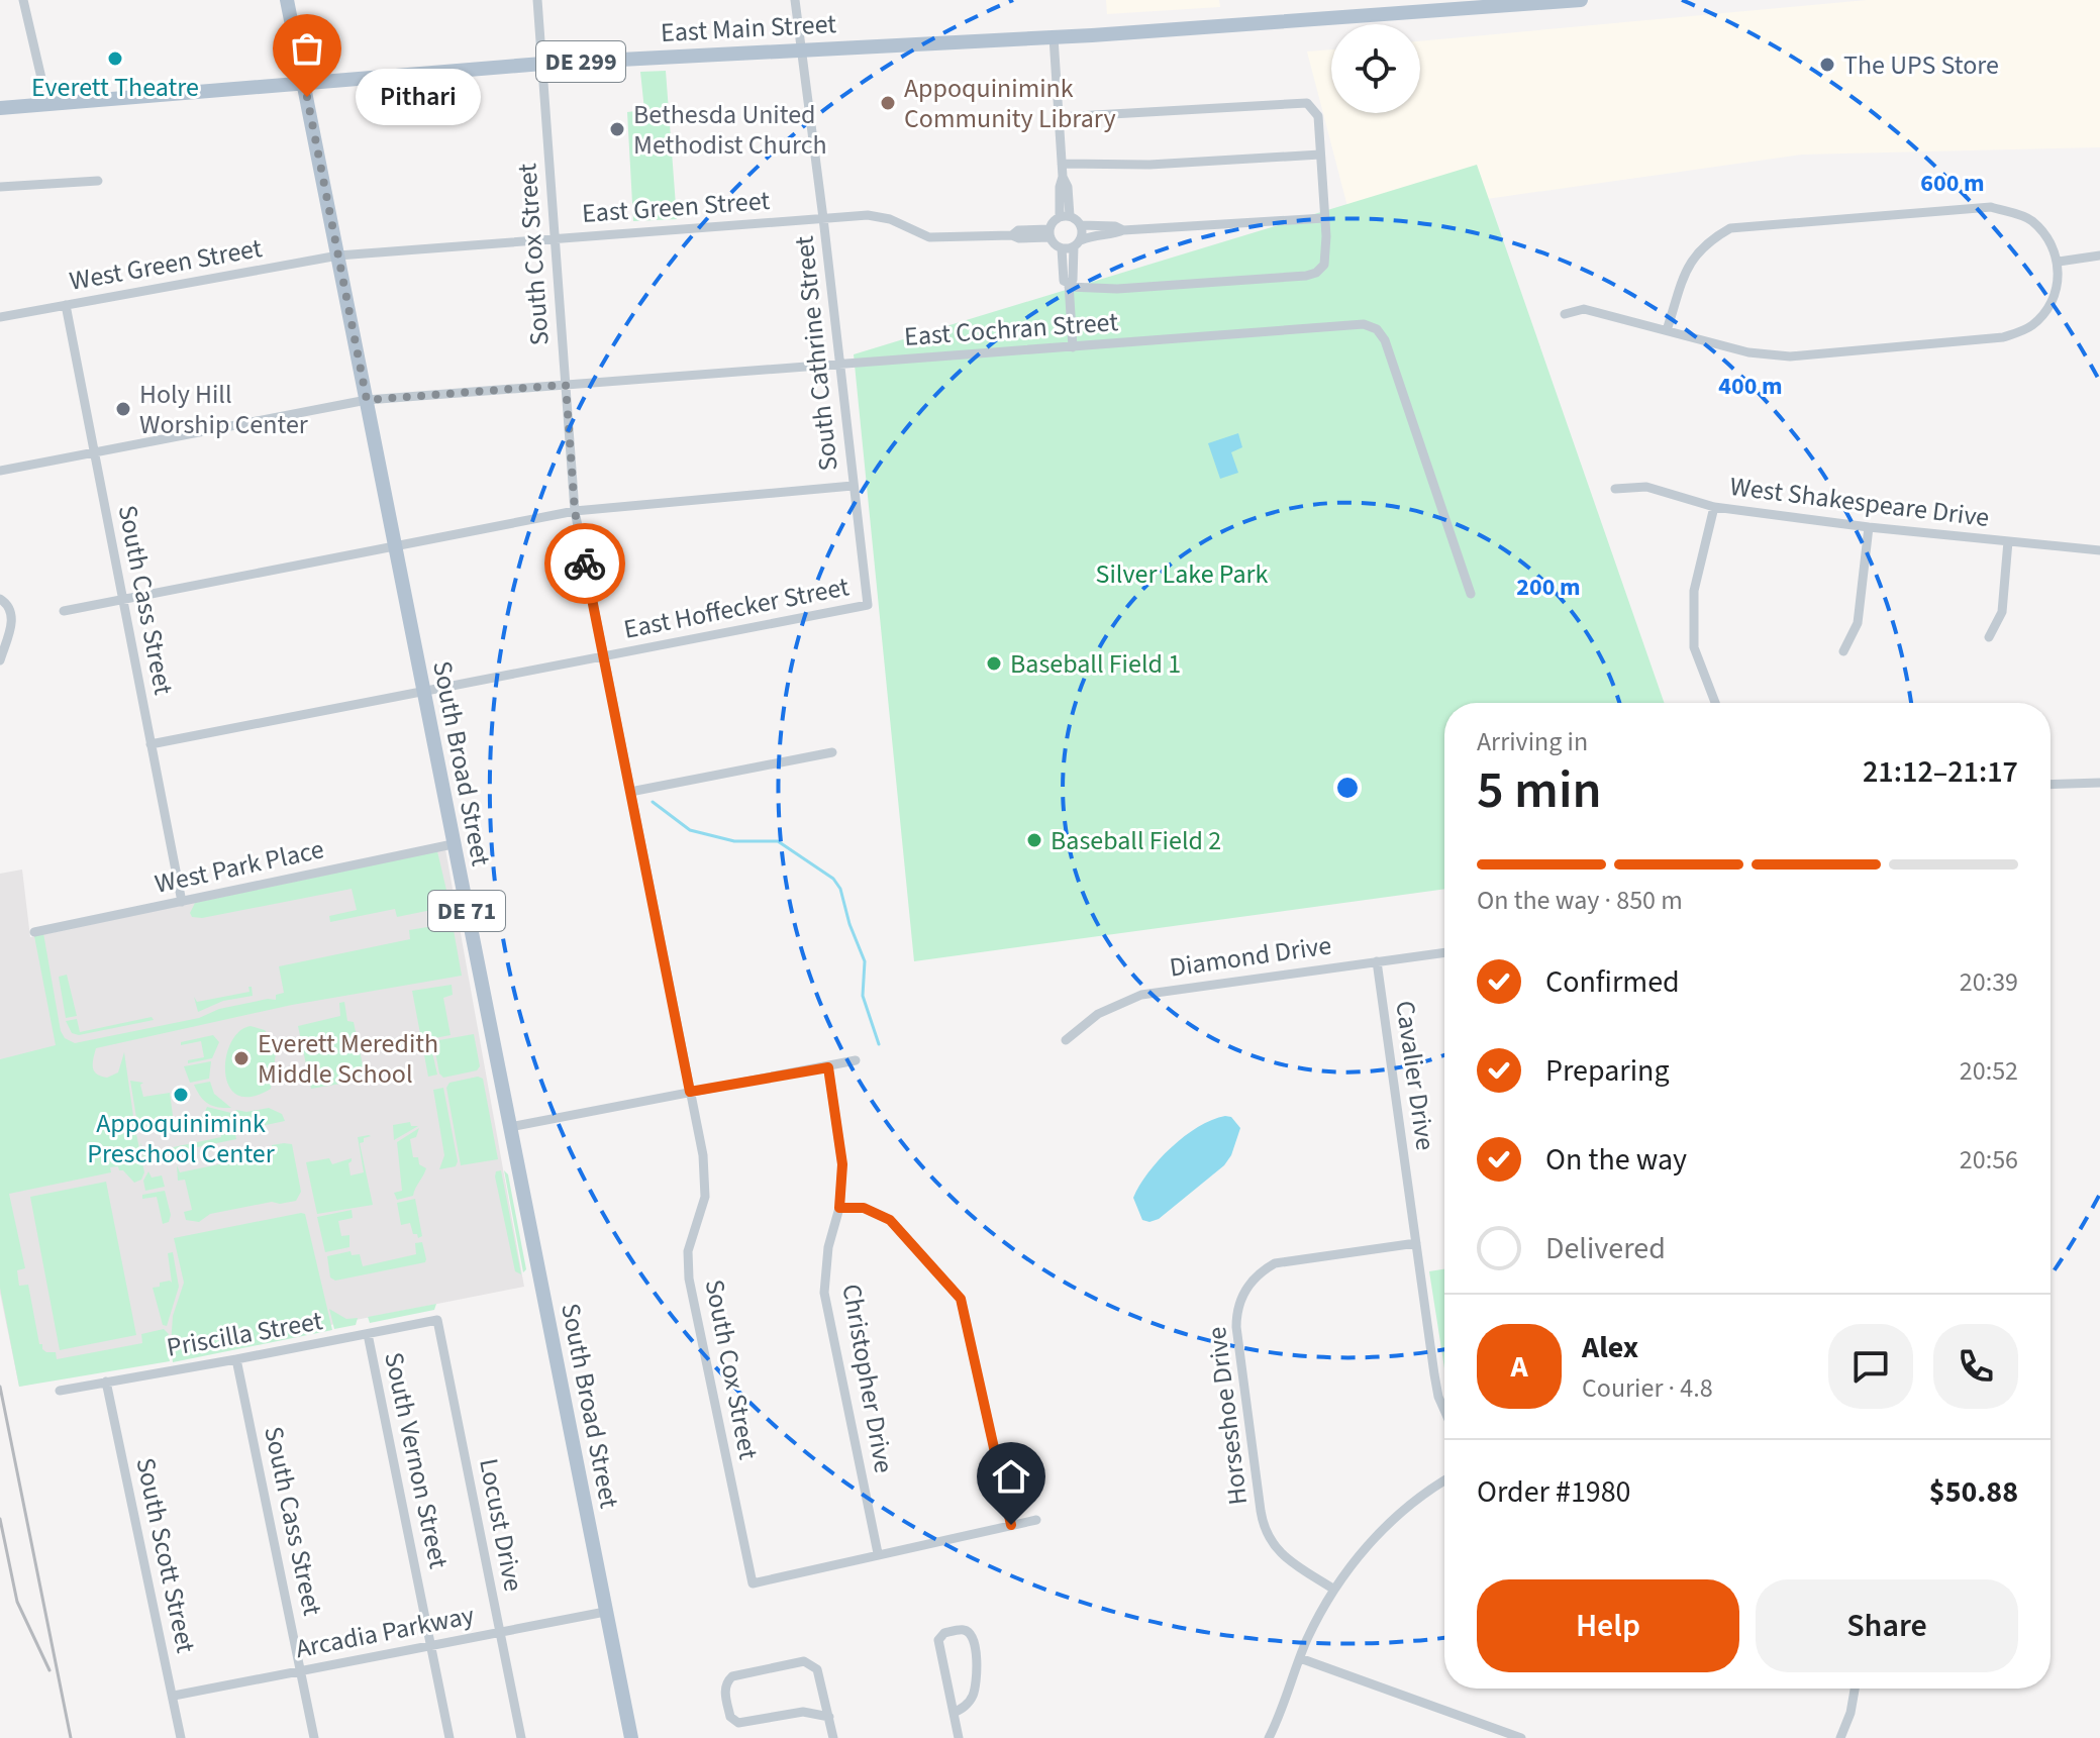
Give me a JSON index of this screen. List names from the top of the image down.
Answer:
{
  "streets": {
    "main road": [
      "East Main Street",
      "DE 299",
      "South Broad Street",
      "DE 71"
    ],
    "street": [
      "East Green Street",
      "South Cox Street",
      "West Green Street",
      "East Cochran Street",
      "South Cathrine Street",
      "West Shakespeare Drive",
      "South Cass Street",
      "East Hoffecker Street",
      "West Park Place",
      "Diamond Drive",
      "Cavalier Drive",
      "Priscilla Street",
      "Christopher Drive",
      "Horseshoe Drive",
      "South Vernon Street",
      "Locust Drive",
      "South Scott Street",
      "Arcadia Parkway"
    ]
  },
  "crossings": [
    ["East Main Street", "DE 299"],
    ["East Main Street", "South Cox Street"],
    ["East Main Street", "South Cathrine Street"],
    ["East Main Street", "South Broad Street"],
    ["East Main Street", "DE 71"],
    ["DE 299", "South Broad Street"],
    ["DE 299", "DE 71"],
    ["East Green Street", "South Cox Street"],
    ["East Green Street", "West Green Street"],
    ["East Green Street", "South Cathrine Street"],
    ["East Green Street", "South Broad Street"],
    ["South Cox Street", "East Cochran Street"],
    ["South Cox Street", "East Hoffecker Street"],
    ["South Cox Street", "Christopher Drive"],
    ["West Green Street", "South Cass Street"],
    ["West Green Street", "South Broad Street"],
    ["East Cochran Street", "South Cathrine Street"],
    ["East Cochran Street", "South Cass Street"],
    ["East Cochran Street", "South Broad Street"],
    ["South Cathrine Street", "East Hoffecker Street"],
    ["South Cass Street", "East Hoffecker Street"],
    ["South Cass Street", "West Park Place"],
    ["South Cass Street", "Priscilla Street"],
    ["South Cass Street", "Arcadia Parkway"],
    ["East Hoffecker Street", "South Broad Street"],
    ["South Broad Street", "West Park Place"],
    ["South Broad Street", "DE 71"],
    ["South Broad Street", "Arcadia Parkway"],
    ["Diamond Drive", "Cavalier Drive"],
    ["Cavalier Drive", "Horseshoe Drive"],
    ["Priscilla Street", "South Vernon Street"],
    ["Priscilla Street", "Locust Drive"],
    ["Priscilla Street", "South Scott Street"],
    ["South Vernon Street", "Arcadia Parkway"],
    ["Locust Drive", "Arcadia Parkway"],
    ["South Scott Street", "Arcadia Parkway"]
  ],
  "parks": ["Silver Lake Park"],
  "places": [
    "Everett Theatre",
    "The UPS Store",
    "Pithari",
    "Appoquinimink Community Library",
    "Bethesda United Methodist Church",
    "Holy Hill Worship Center",
    "Baseball Field 1",
    "Baseball Field 2",
    "Everett Meredith Middle School",
    "Appoquinimink Preschool Center"
  ],
  "page": {
    "bubble": "Pithari",
    "heading": ["5 min", "Arriving in", "21:12–21:17"],
    "panel": [
      "Alex",
      "Courier · 4.8",
      "Order #1980",
      "$50.88"
    ],
    "bar": "On the way · 850 m",
    "list": [
      ["Confirmed", "20:39"],
      ["Preparing", "20:52"],
      ["On the way", "20:56"],
      "Delivered"
    ],
    "round": "A",
    "buttons": ["Help", "Share"]
  },
  "rings": ["600 m", "400 m", "200 m"]
}
